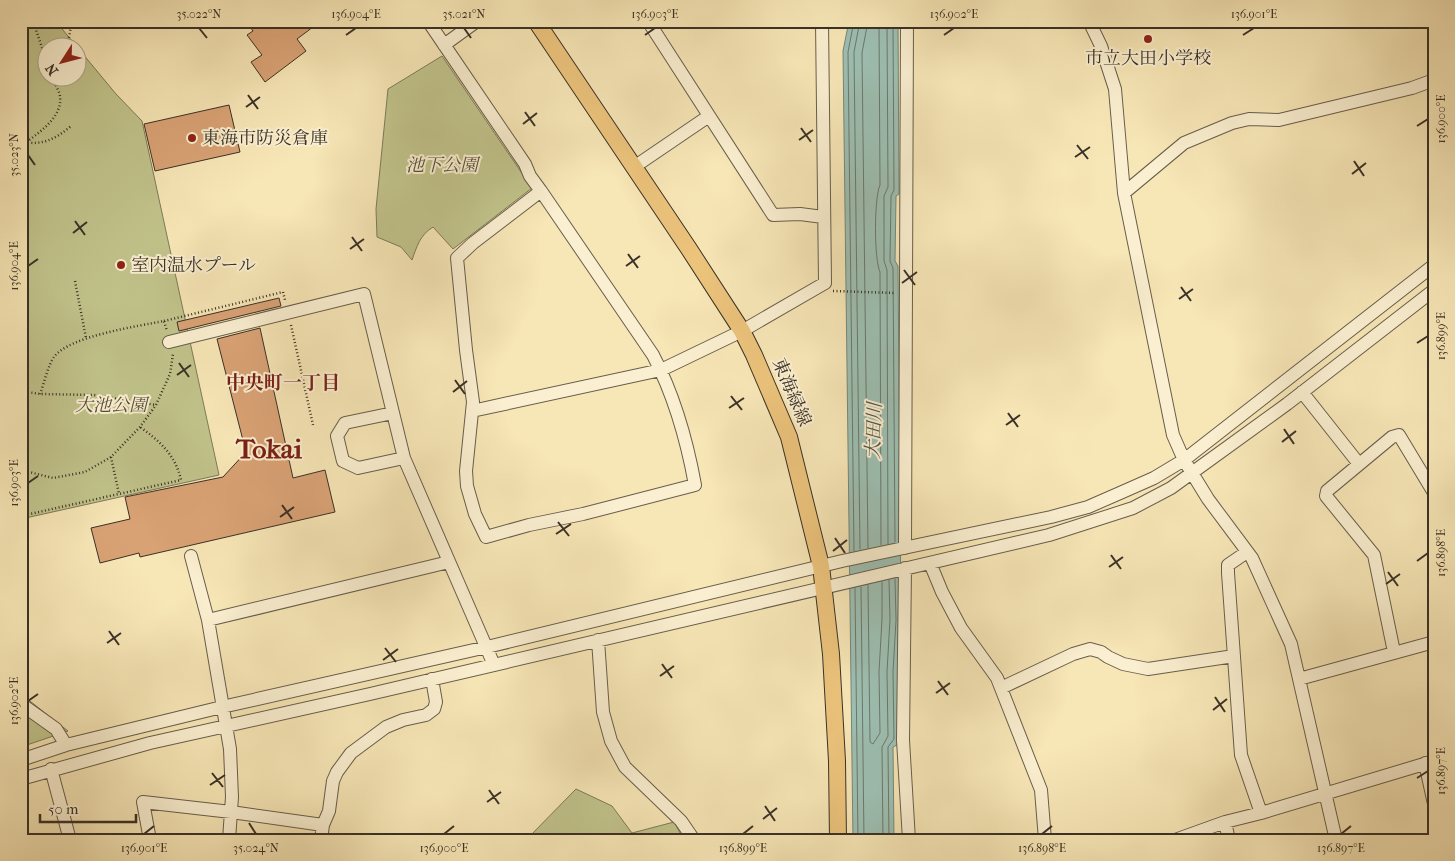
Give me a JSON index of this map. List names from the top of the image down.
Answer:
{
  "streets": {
    "main road": ["東海緑線"]
  },
  "districts": ["中央町一丁目", "Tokai"],
  "water": ["大田川"],
  "parks": ["池下公園", "大池公園"],
  "places": ["市立大田小学校", "東海市防災倉庫", "室内温水プール"],
  "scale_bar": "50 m",
  "north": "bottom left",
  "coordinates": [
    "35.022°N",
    "136.904°E",
    "35.021°N",
    "136.903°E",
    "136.902°E",
    "136.901°E",
    "136.900°E",
    "35.023°N",
    "136.899°E",
    "136.898°E",
    "136.897°E",
    "35.024°N"
  ]
}
